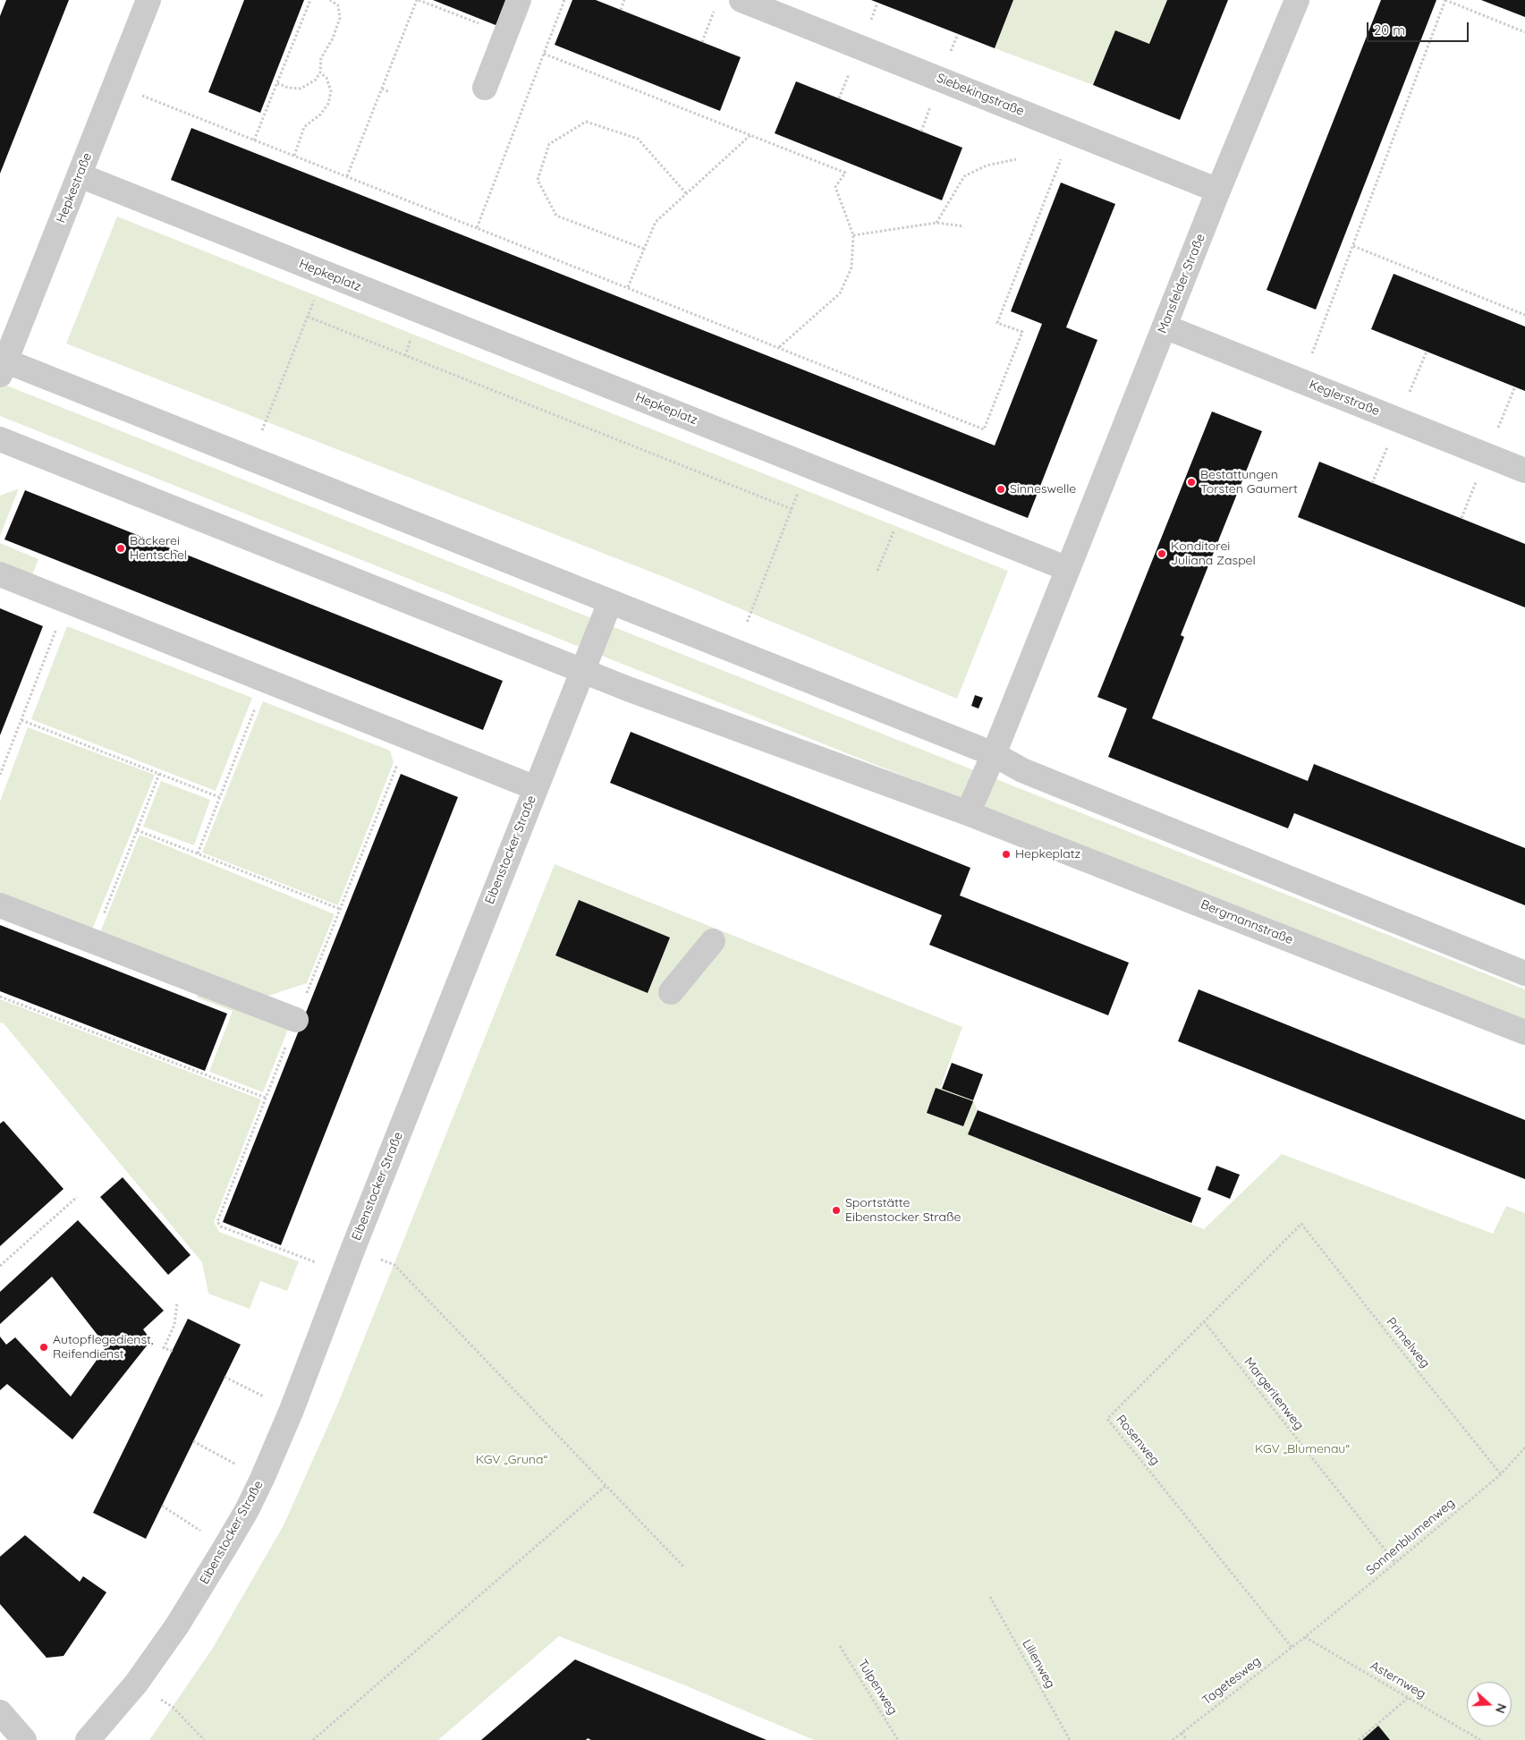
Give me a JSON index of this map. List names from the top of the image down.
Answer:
{
  "streets": {
    "street": [
      "Siebekingstraße",
      "Hepkestraße",
      "Hepkeplatz",
      "Mansfelder Straße",
      "Keglerstraße",
      "Eibenstocker Straße",
      "Bergmannstraße"
    ],
    "path": [
      "Primelweg",
      "Margeritenweg",
      "Rosenweg",
      "Sonnenblumenweg",
      "Lilienweg",
      "Asternweg",
      "Tagetesweg",
      "Tulpenweg"
    ]
  },
  "crossings": [
    ["Siebekingstraße", "Mansfelder Straße"],
    ["Hepkestraße", "Hepkeplatz"],
    ["Hepkeplatz", "Mansfelder Straße"],
    ["Mansfelder Straße", "Keglerstraße"],
    ["Primelweg", "Rosenweg"],
    ["Primelweg", "Sonnenblumenweg"],
    ["Margeritenweg", "Rosenweg"],
    ["Margeritenweg", "Sonnenblumenweg"],
    ["Rosenweg", "Tagetesweg"],
    ["Sonnenblumenweg", "Asternweg"],
    ["Sonnenblumenweg", "Tagetesweg"],
    ["Asternweg", "Tagetesweg"]
  ],
  "parks": ["KGV „Blumenau“", "KGV „Gruna“"],
  "places": [
    "Bestattungen Torsten Gaumert",
    "Sinneswelle",
    "Bäckerei Hentschel",
    "Konditorei Juliana Zaspel",
    "Hepkeplatz",
    "Sportstätte Eibenstocker Straße",
    "Autopflegedienst, Reifendienst"
  ],
  "scale_bar": "20 m",
  "north": "right"
}
